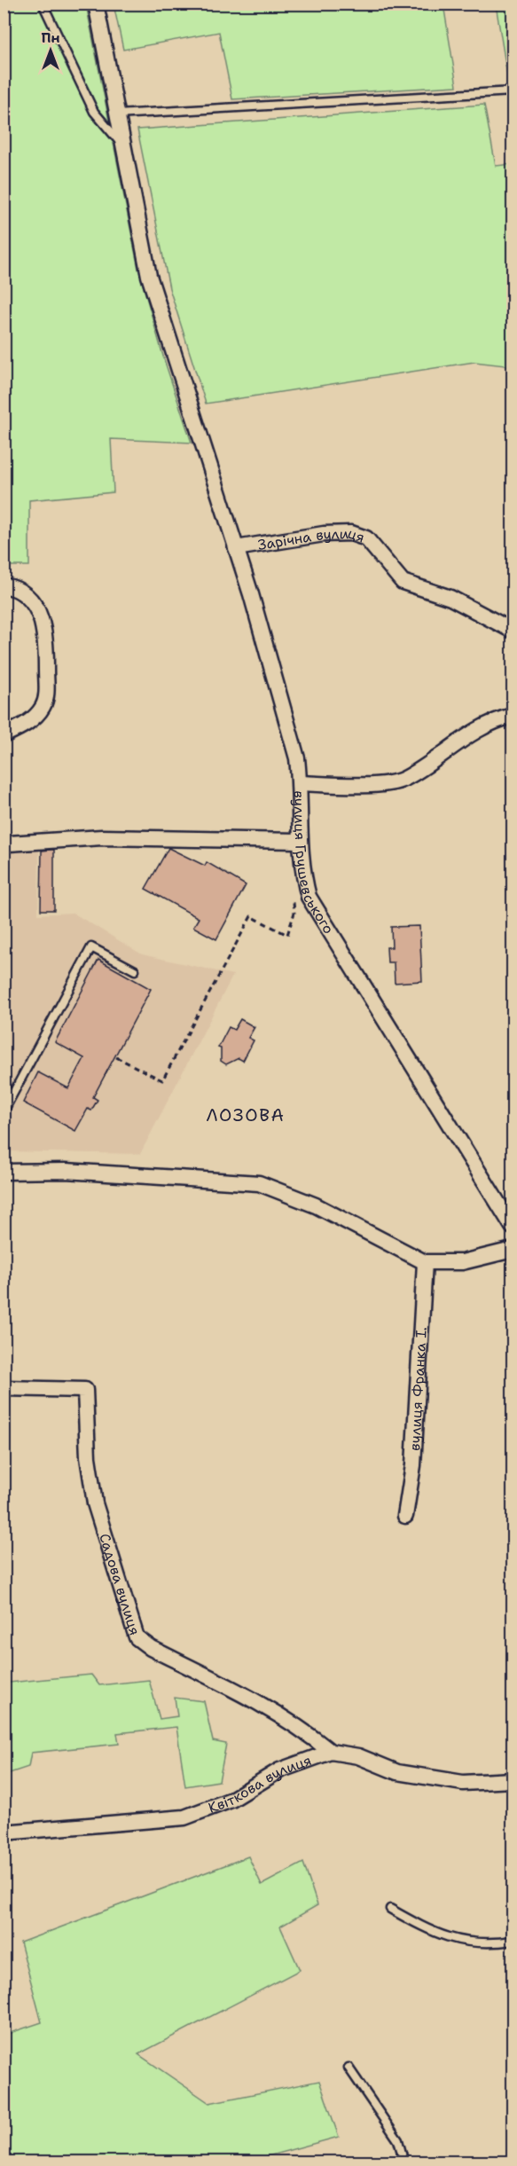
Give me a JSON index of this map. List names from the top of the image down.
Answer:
{
  "streets": {
    "street": [
      "Зарічна вулиця",
      "вулиця Грушевського",
      "вулиця Франка І.",
      "Садова вулиця",
      "Квіткова вулиця"
    ]
  },
  "crossings": [
    ["Зарічна вулиця", "вулиця Грушевського"],
    ["Садова вулиця", "Квіткова вулиця"]
  ],
  "districts": ["ЛОЗОВА"],
  "north": "top"
}
